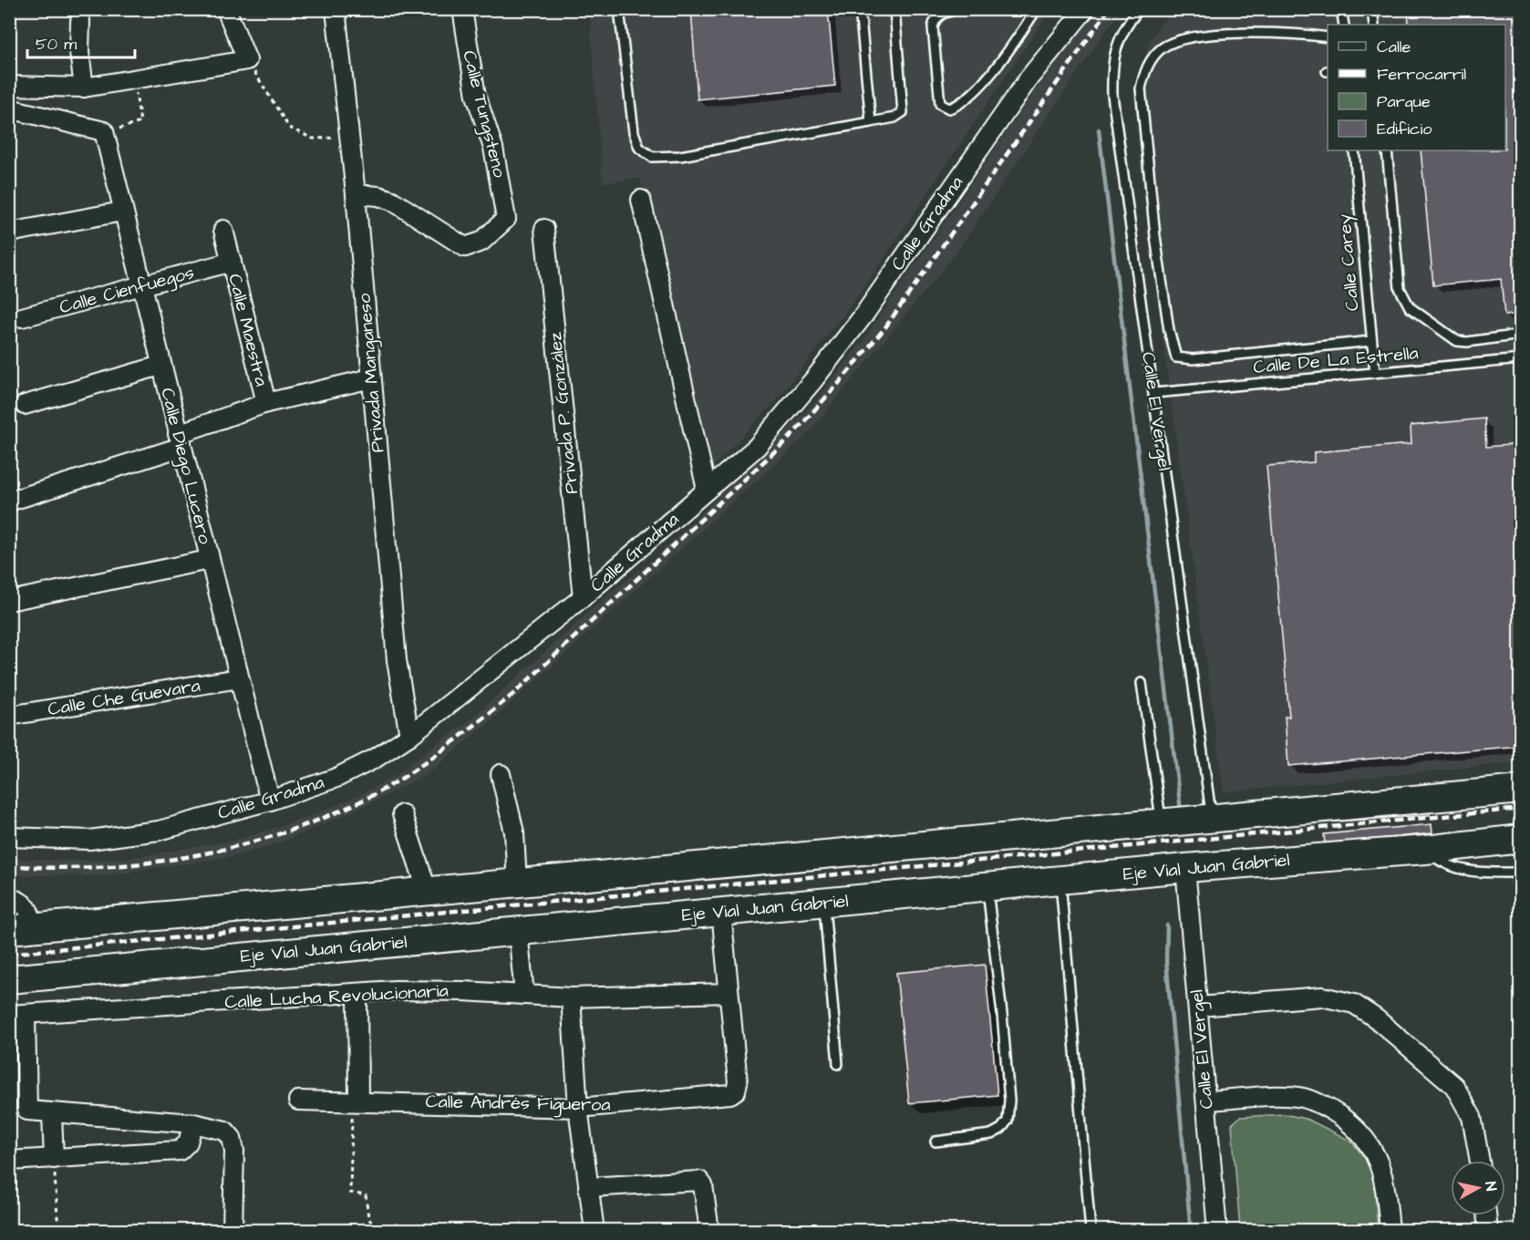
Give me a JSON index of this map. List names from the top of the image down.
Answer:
{
  "streets": {
    "main road": ["Eje Vial Juan Gabriel"],
    "street": [
      "Calle Tungsteno",
      "Calle Gradma",
      "Calle Cienfuegos",
      "Calle Maestra",
      "Privada Manganeso",
      "Calle El Vergel",
      "Privada P. González",
      "Calle Diego Lucero",
      "Calle Che Guevara",
      "Calle Lucha Revolucionaria",
      "Calle Andrés Figueroa"
    ],
    "lane": ["Calle Carey", "Calle De La Estrella"]
  },
  "crossings": [
    ["Calle Tungsteno", "Privada Manganeso"],
    ["Calle Gradma", "Privada Manganeso"],
    ["Calle Gradma", "Privada P. González"],
    ["Calle Gradma", "Calle Diego Lucero"],
    ["Calle Carey", "Calle De La Estrella"],
    ["Calle Cienfuegos", "Calle Maestra"],
    ["Calle Cienfuegos", "Calle Diego Lucero"],
    ["Calle Maestra", "Calle Diego Lucero"],
    ["Calle De La Estrella", "Calle El Vergel"],
    ["Calle El Vergel", "Eje Vial Juan Gabriel"],
    ["Calle Diego Lucero", "Calle Che Guevara"],
    ["Calle Lucha Revolucionaria", "Calle Andrés Figueroa"]
  ],
  "legend": [
    "Calle",
    "Ferrocarril",
    "Parque",
    "Edificio"
  ],
  "scale_bar": "50 m",
  "north": "right"
}
